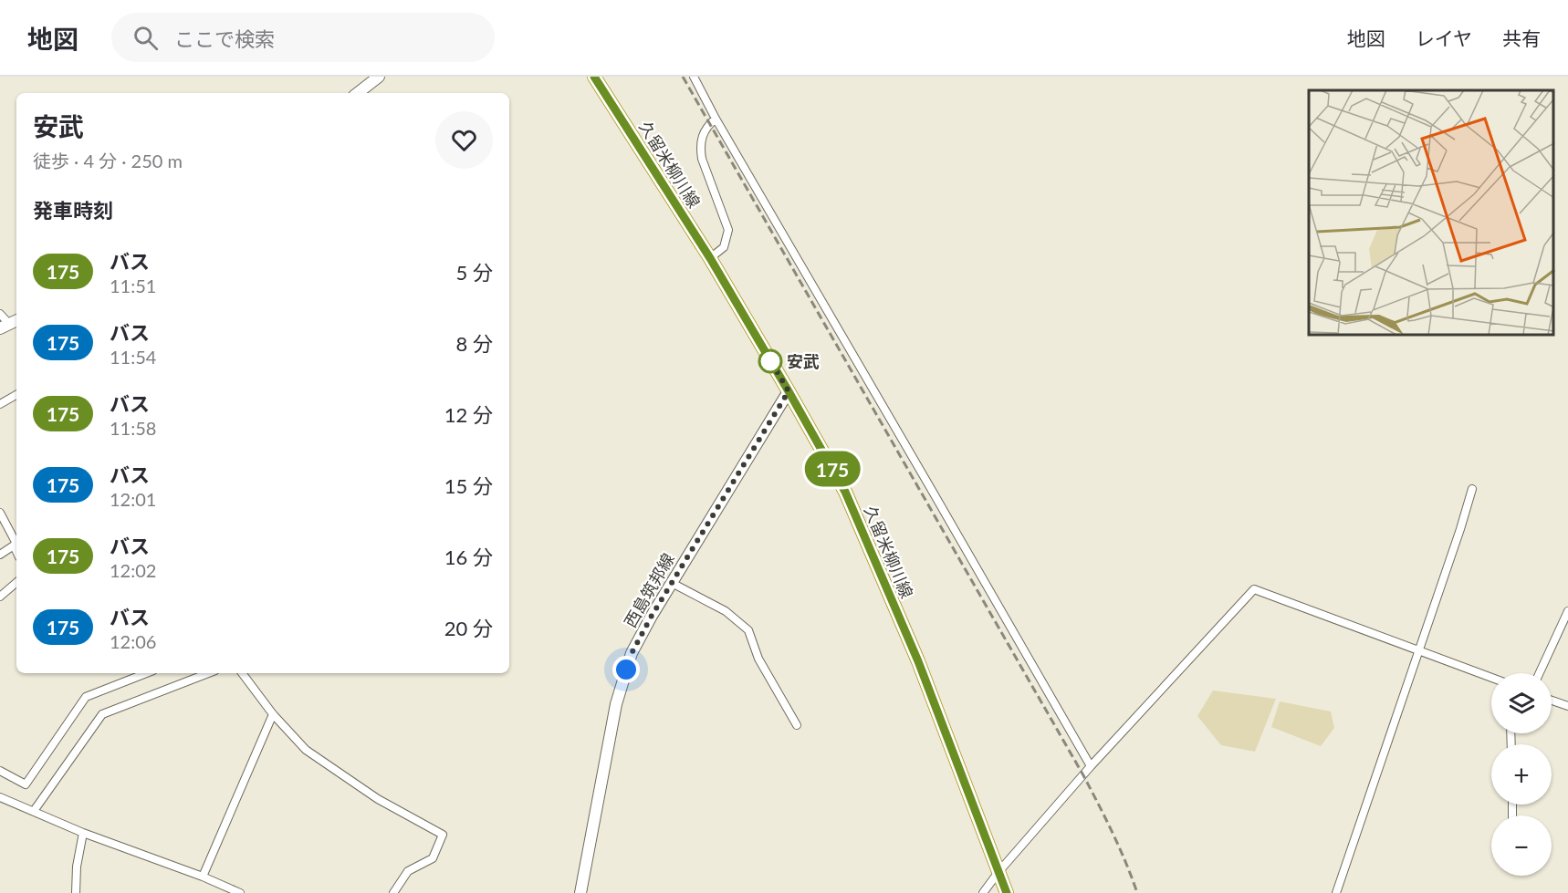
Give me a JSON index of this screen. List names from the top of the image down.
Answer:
{
  "streets": {
    "main road": ["久留米柳川線", "西島筑邦線"]
  },
  "crossings": [
    ["久留米柳川線", "西島筑邦線"]
  ],
  "places": ["安武"],
  "lines": ["bus line 175"],
  "page": {
    "header": "地図",
    "search": "ここで検索",
    "nav": ["地図", "レイヤ", "共有"],
    "on_map": "175",
    "heading": [
      ["安武", "徒歩 · 4 分 · 250 m"],
      "発車時刻"
    ],
    "list": [
      {
        "mark": "175",
        "name": "バス",
        "note": "11:51",
        "value": "5 分"
      },
      {
        "mark": "175",
        "name": "バス",
        "note": "11:54",
        "value": "8 分"
      },
      {
        "mark": "175",
        "name": "バス",
        "note": "11:58",
        "value": "12 分"
      },
      {
        "mark": "175",
        "name": "バス",
        "note": "12:01",
        "value": "15 分"
      },
      {
        "mark": "175",
        "name": "バス",
        "note": "12:02",
        "value": "16 分"
      },
      {
        "mark": "175",
        "name": "バス",
        "note": "12:06",
        "value": "20 分"
      }
    ],
    "map_buttons": ["+", "−"]
  }
}
